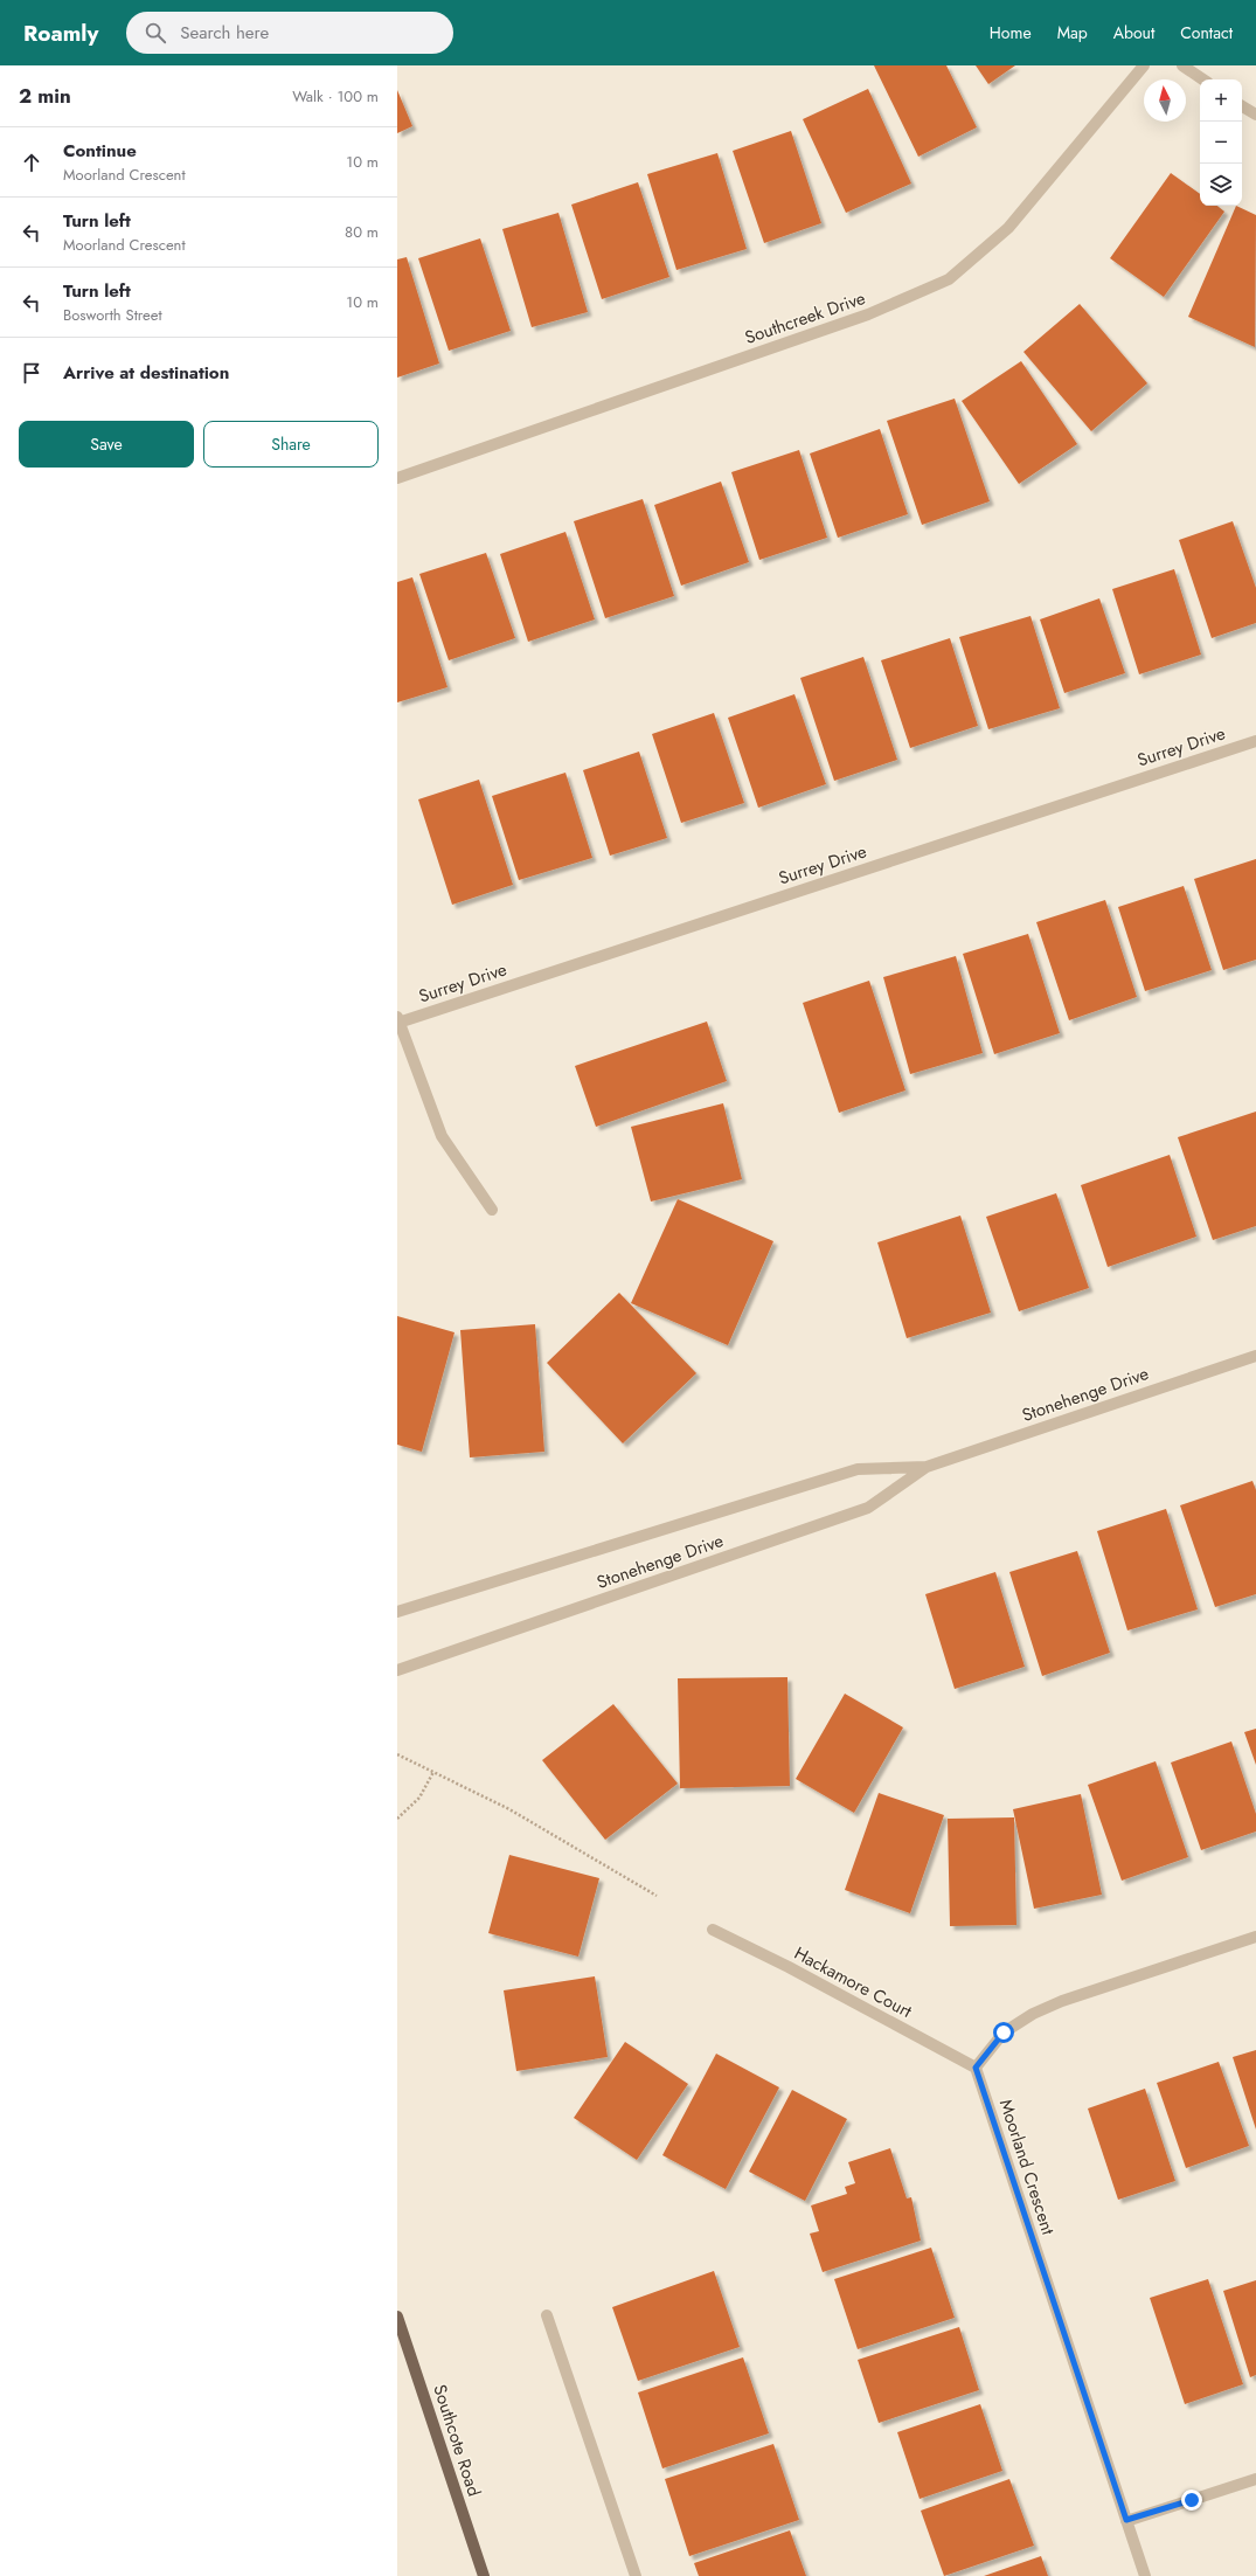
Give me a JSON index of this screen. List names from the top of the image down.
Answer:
{
  "streets": {
    "main road": ["Southcote Road"],
    "street": [
      "Southcreek Drive",
      "Surrey Drive",
      "Stonehenge Drive",
      "Hackamore Court",
      "Moorland Crescent"
    ]
  },
  "crossings": [
    ["Hackamore Court", "Moorland Crescent"]
  ],
  "north": "top",
  "page": {
    "header": "Roamly",
    "search": "Search here",
    "nav": [
      "Home",
      "Map",
      "About",
      "Contact"
    ],
    "heading": ["2 min", "Walk · 100 m"],
    "map_buttons": ["+", "−"],
    "list": [
      ["Continue", "Moorland Crescent", "10 m"],
      ["Turn left", "Moorland Crescent", "80 m"],
      ["Turn left", "Bosworth Street", "10 m"],
      "Arrive at destination"
    ],
    "buttons": ["Save", "Share"]
  }
}
